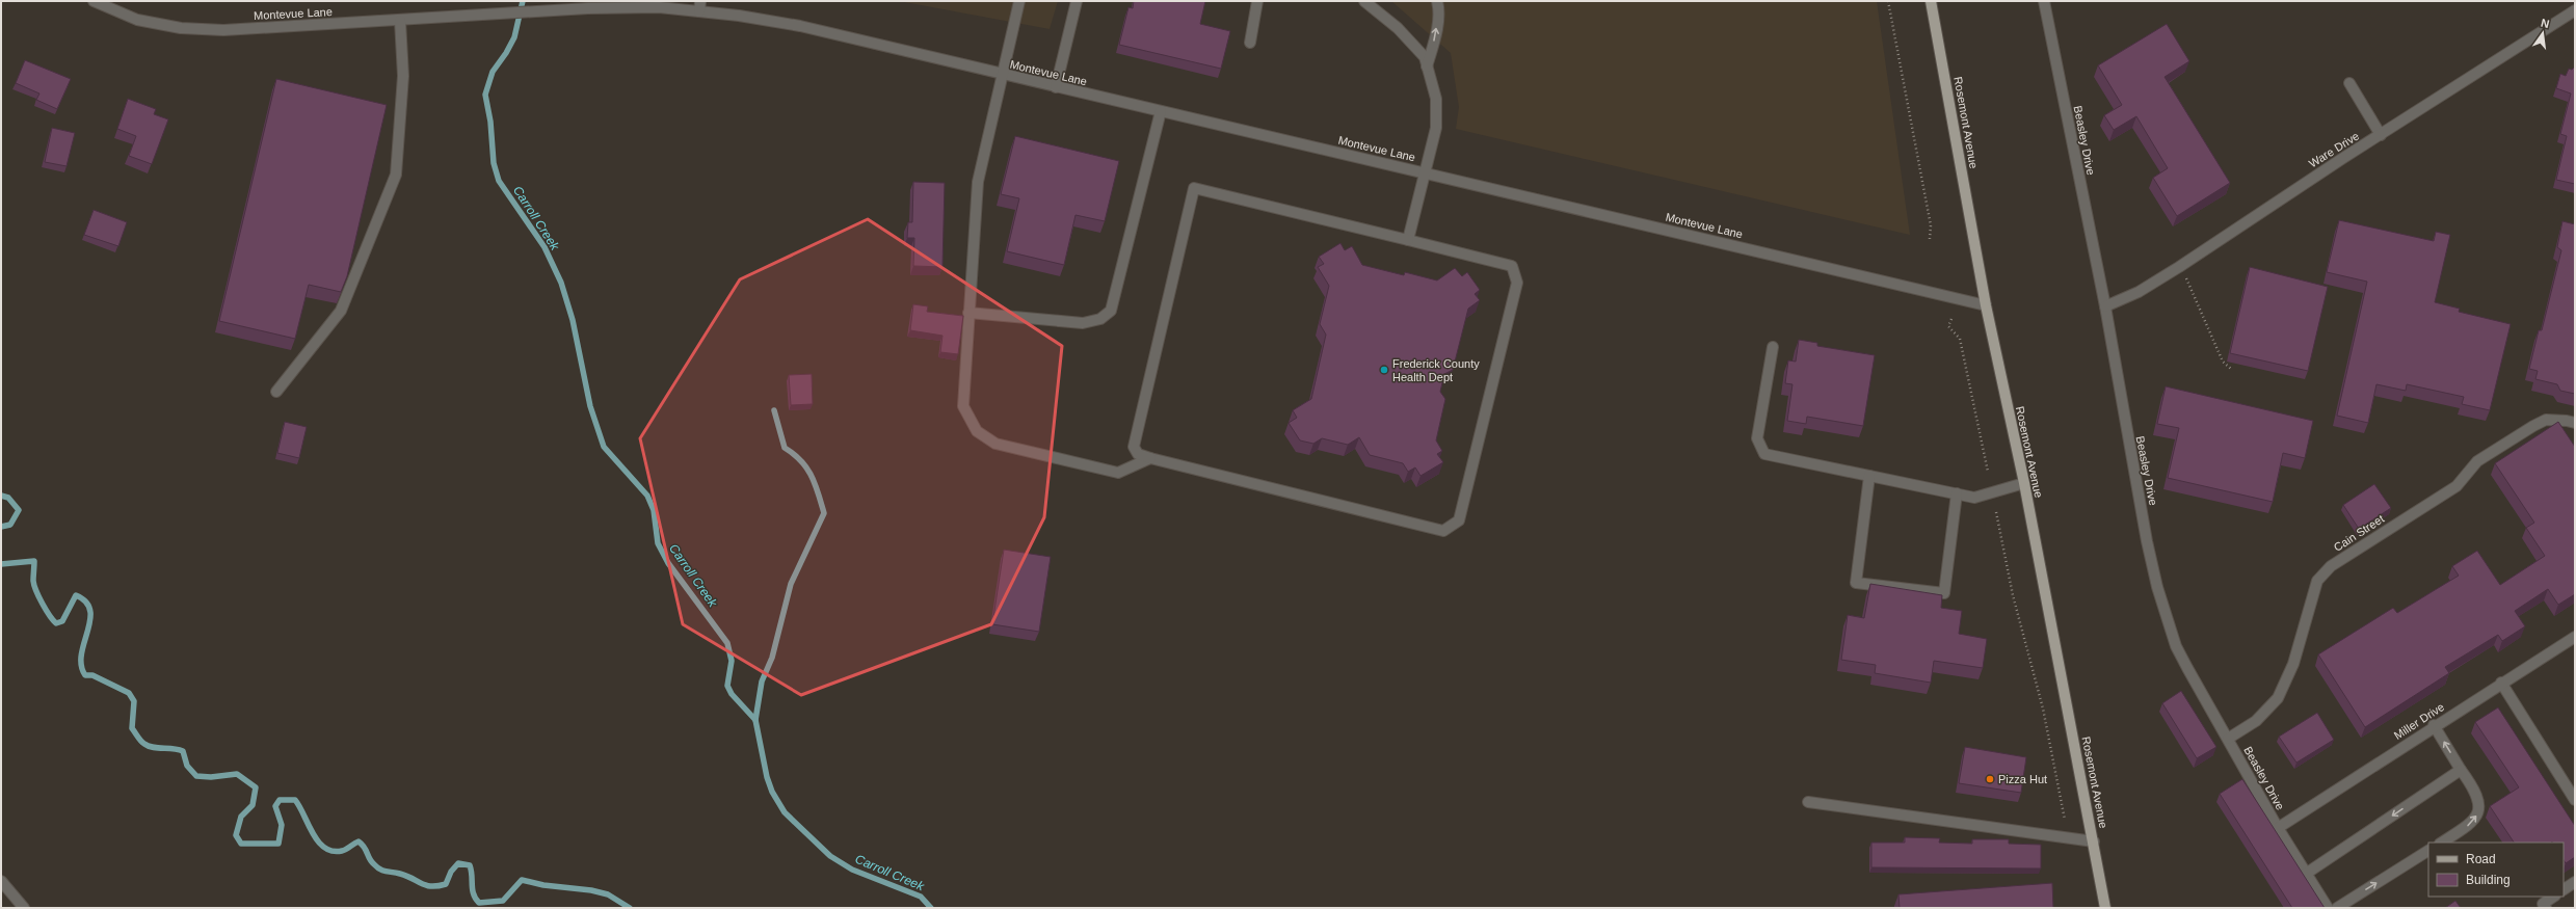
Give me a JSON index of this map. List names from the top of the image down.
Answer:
{
  "streets": {
    "main road": ["Rosemont Avenue"],
    "street": [
      "Montevue Lane",
      "Beasley Drive",
      "Ware Drive",
      "Cain Street",
      "Miller Drive"
    ]
  },
  "crossings": [
    ["Montevue Lane", "Rosemont Avenue"],
    ["Beasley Drive", "Ware Drive"],
    ["Beasley Drive", "Cain Street"],
    ["Beasley Drive", "Miller Drive"]
  ],
  "water": ["Carroll Creek"],
  "places": ["Frederick County Health Dept", "Pizza Hut"],
  "legend": ["Road", "Building"],
  "north": "top"
}
